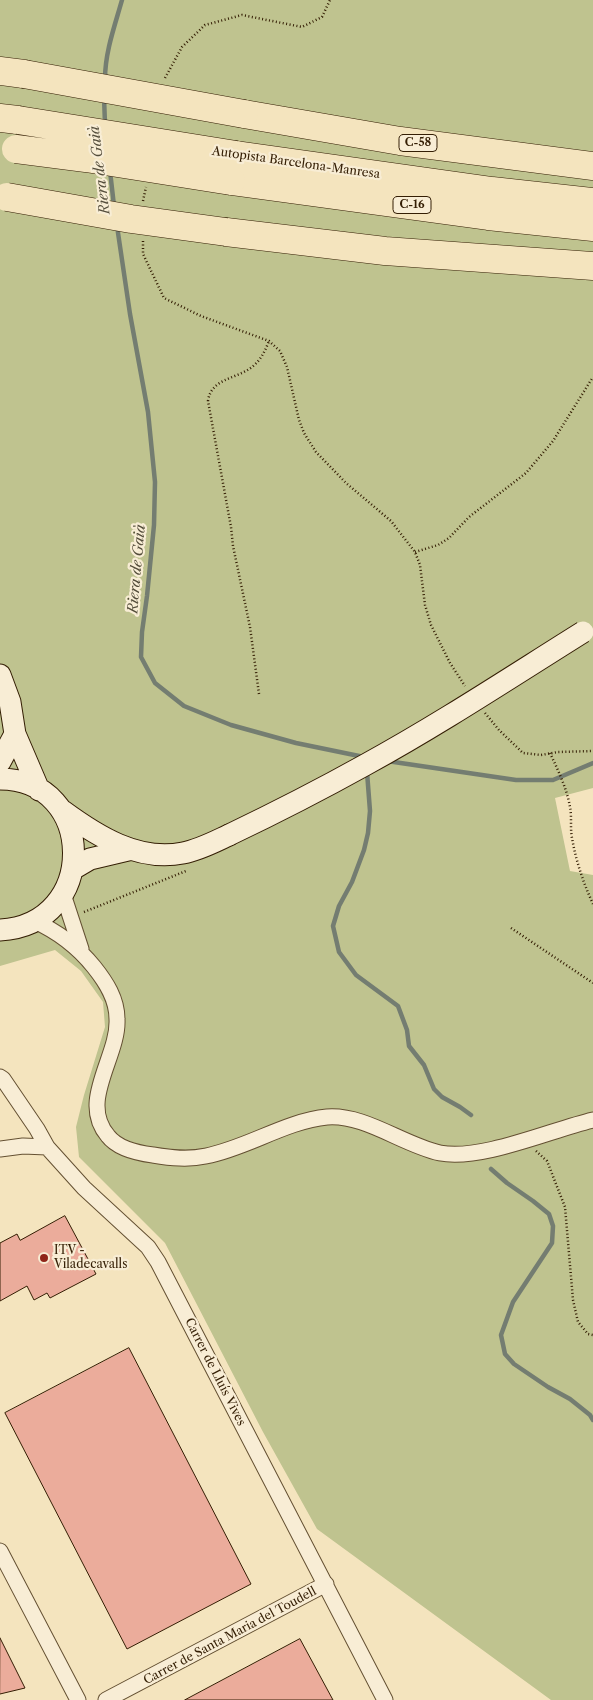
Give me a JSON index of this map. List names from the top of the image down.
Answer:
{
  "streets": {
    "highway": ["C-58", "Autopista Barcelona-Manresa", "C-16"],
    "street": ["Carrer de Lluís Vives", "Carrer de Santa Maria del Toudell"]
  },
  "crossings": [
    ["Carrer de Lluís Vives", "Carrer de Santa Maria del Toudell"]
  ],
  "water": ["Riera de Gaià"],
  "places": ["ITV - Viladecavalls"]
}
